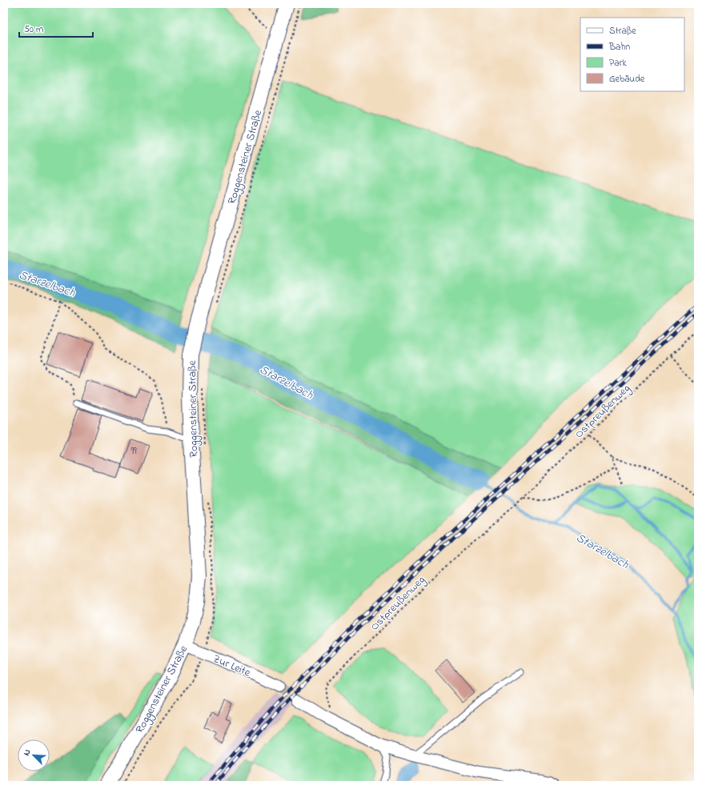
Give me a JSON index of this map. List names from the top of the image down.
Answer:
{
  "streets": {
    "street": ["Roggensteiner Straße", "Zur Leite"],
    "path": ["Ostpreußenweg"]
  },
  "crossings": [
    ["Roggensteiner Straße", "Zur Leite"]
  ],
  "water": ["Starzelbach"],
  "house_numbers": ["99"],
  "legend": [
    "Straße",
    "Bahn",
    "Park",
    "Gebäude"
  ],
  "scale_bar": "50 m",
  "north": "top left"
}
